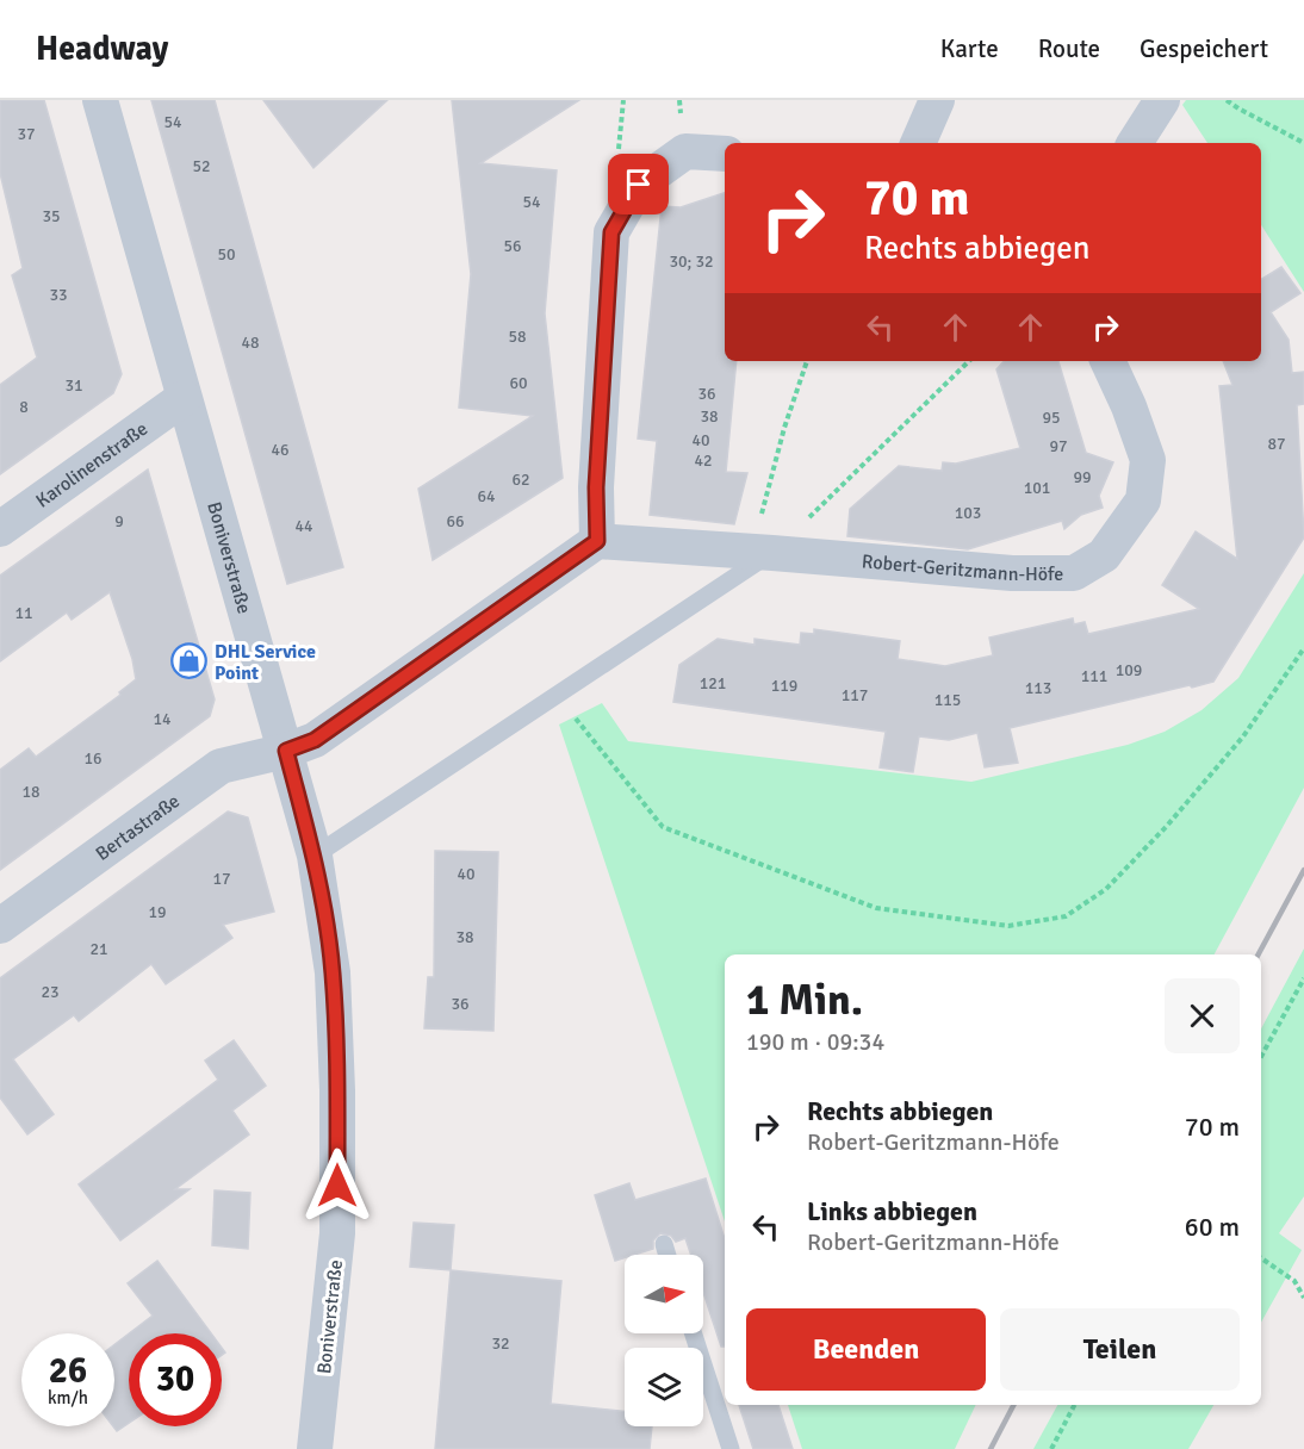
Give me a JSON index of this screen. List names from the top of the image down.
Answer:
{
  "streets": {
    "street": [
      "Karolinenstraße",
      "Boniverstraße",
      "Robert-Geritzmann-Höfe",
      "Bertastraße"
    ]
  },
  "crossings": [
    ["Karolinenstraße", "Boniverstraße"],
    ["Boniverstraße", "Bertastraße"]
  ],
  "places": {
    "shop": ["DHL Service Point"]
  },
  "house_numbers": [
    "54",
    "37",
    "52",
    "54",
    "35",
    "56",
    "50",
    "30; 32",
    "33",
    "58",
    "48",
    "60",
    "31",
    "36",
    "8",
    "38",
    "95",
    "40",
    "87",
    "97",
    "46",
    "42",
    "99",
    "62",
    "101",
    "64",
    "103",
    "9",
    "66",
    "44",
    "11",
    "109",
    "111",
    "121",
    "119",
    "113",
    "117",
    "115",
    "14",
    "16",
    "18",
    "40",
    "17",
    "19",
    "38",
    "21",
    "23",
    "36",
    "32"
  ],
  "north": "right",
  "page": {
    "header": "Headway",
    "nav": ["Karte", "Route", "Gespeichert"],
    "turn": ["70 m", "Rechts abbiegen"],
    "heading": ["1 Min.", "190 m · 09:34"],
    "list": [
      {
        "name": "Rechts abbiegen",
        "note": "Robert-Geritzmann-Höfe",
        "value": "70 m"
      },
      {
        "name": "Links abbiegen",
        "note": "Robert-Geritzmann-Höfe",
        "value": "60 m"
      }
    ],
    "buttons": ["Beenden", "Teilen"],
    "speed": "26 km/h",
    "limit": "30"
  }
}
